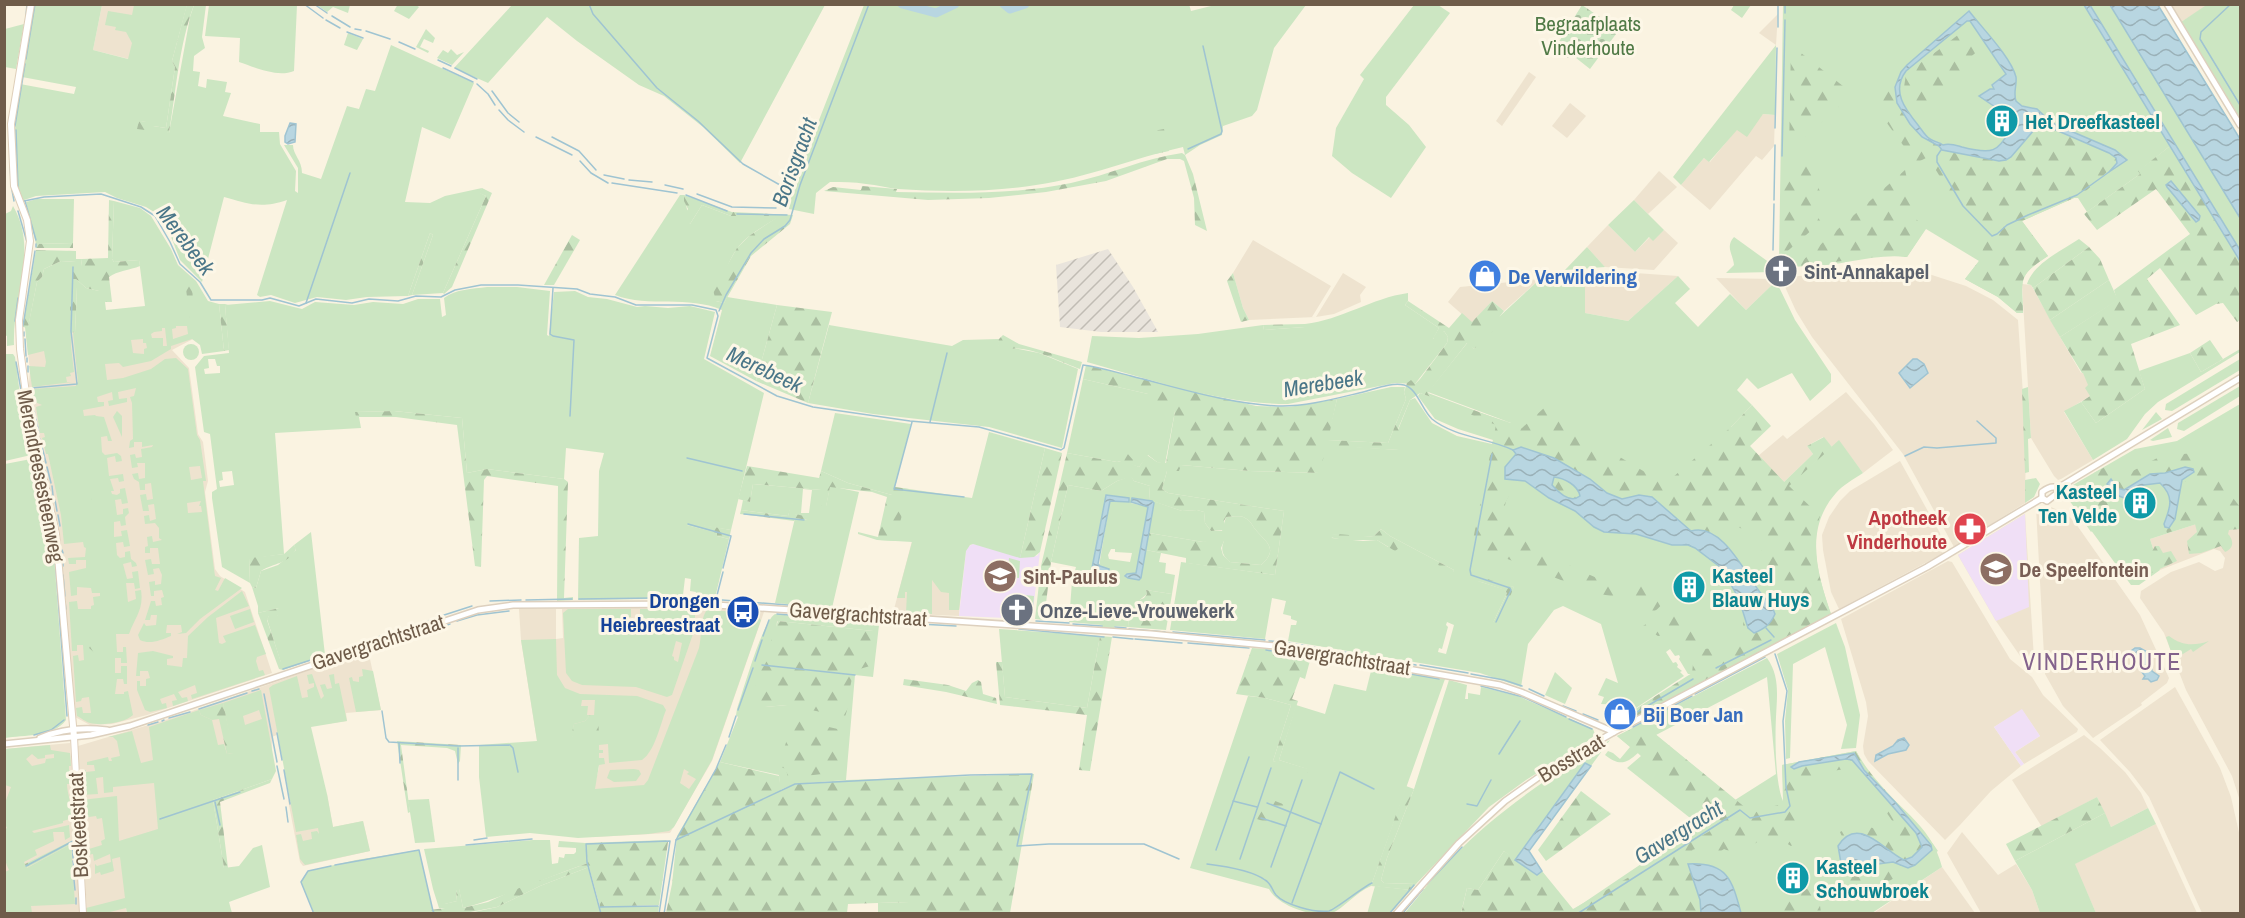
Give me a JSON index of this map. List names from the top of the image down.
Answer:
{
  "streets": {
    "main road": ["Merendreesesteenweg", "Boskeetstraat"],
    "street": ["Gavergrachtstraat", "Bosstraat"]
  },
  "crossings": [
    ["Merendreesesteenweg", "Gavergrachtstraat"],
    ["Merendreesesteenweg", "Boskeetstraat"],
    ["Gavergrachtstraat", "Bosstraat"],
    ["Gavergrachtstraat", "Boskeetstraat"]
  ],
  "districts": ["VINDERHOUTE"],
  "water": ["Borisgracht", "Merebeek", "Gavergracht"],
  "parks": ["Begraafplaats Vinderhoute"],
  "places": {
    "building": [
      "Het Dreefkasteel",
      "Kasteel Ten Velde",
      "Kasteel Blauw Huys",
      "Kasteel Schouwbroek"
    ],
    "church": ["Sint-Annakapel", "Onze-Lieve-Vrouwekerk"],
    "shop": ["De Verwildering", "Bij Boer Jan"],
    "pharmacy": ["Apotheek Vinderhoute"],
    "school or university": ["De Speelfontein", "Sint-Paulus"],
    "bus stop": ["Drongen Heiebreestraat"]
  }
}
